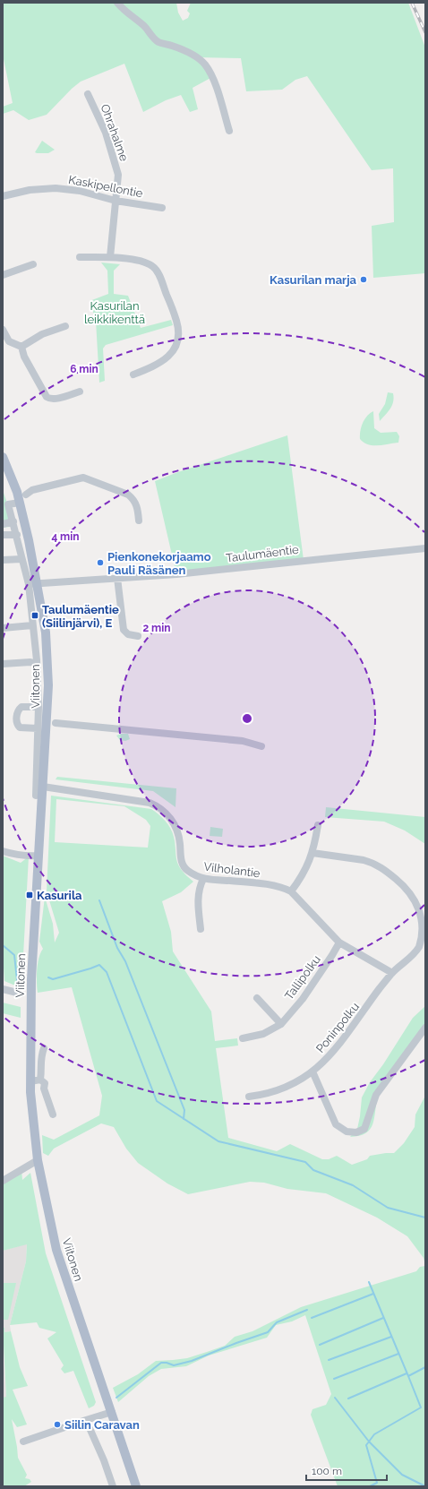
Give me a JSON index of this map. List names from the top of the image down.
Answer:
{
  "streets": {
    "main road": ["Viitonen"],
    "street": [
      "Ohrahalme",
      "Kaskipellontie",
      "Taulumäentie",
      "Vilholantie",
      "Tallipolku",
      "Poninpolku"
    ]
  },
  "crossings": [
    ["Ohrahalme", "Kaskipellontie"],
    ["Taulumäentie", "Viitonen"],
    ["Viitonen", "Vilholantie"],
    ["Vilholantie", "Tallipolku"],
    ["Vilholantie", "Poninpolku"]
  ],
  "parks": ["Kasurilan leikkikenttä"],
  "places": {
    "other": ["Kasurilan marja", "Pienkonekorjaamo Pauli Räsänen", "Siilin Caravan"],
    "transit": ["Taulumäentie (Siilinjärvi), E", "Kasurila"]
  },
  "scale_bar": "100 m",
  "rings": ["6 min", "4 min", "2 min"]
}
